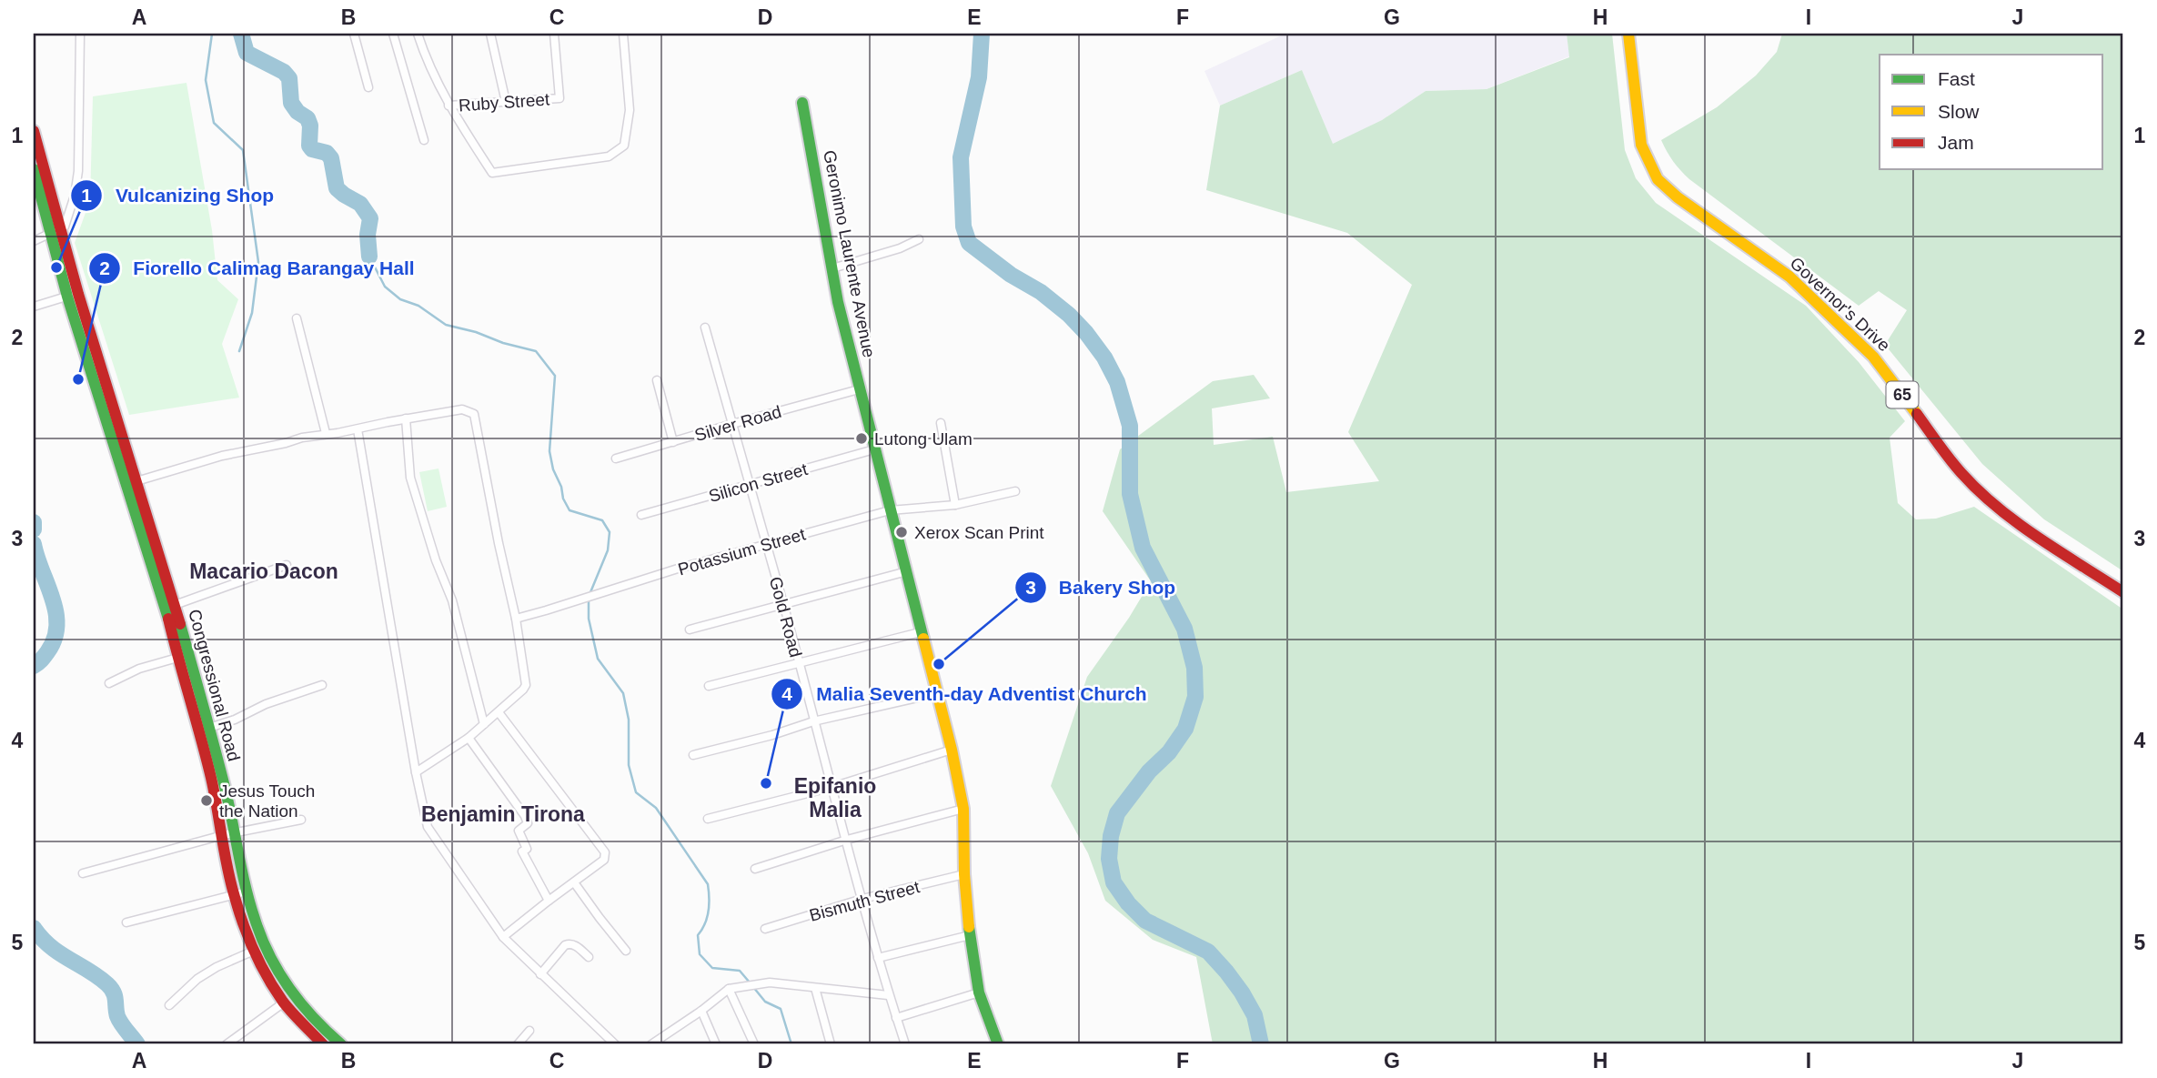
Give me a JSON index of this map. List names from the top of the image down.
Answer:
{
  "streets": {
    "main road": [
      "Geronimo Laurente Avenue",
      "Governor's Drive",
      "65",
      "Congressional Road"
    ],
    "street": [
      "Ruby Street",
      "Silver Road",
      "Silicon Street",
      "Potassium Street",
      "Gold Road",
      "Bismuth Street"
    ]
  },
  "crossings": [
    ["Geronimo Laurente Avenue", "Silver Road"],
    ["Geronimo Laurente Avenue", "Silicon Street"],
    ["Geronimo Laurente Avenue", "Potassium Street"],
    ["Geronimo Laurente Avenue", "Bismuth Street"],
    ["Silver Road", "Gold Road"],
    ["Silicon Street", "Gold Road"],
    ["Potassium Street", "Gold Road"],
    ["Gold Road", "Bismuth Street"]
  ],
  "districts": ["Macario Dacon", "Epifanio Malia", "Benjamin Tirona"],
  "places": [
    "Vulcanizing Shop",
    "Fiorello Calimag Barangay Hall",
    "Lutong Ulam",
    "Xerox Scan Print",
    "Bakery Shop",
    "Malia Seventh-day Adventist Church",
    "Jesus Touch the Nation"
  ],
  "legend": ["Fast", "Slow", "Jam"],
  "grid": {
    "columns": [
      "A",
      "B",
      "C",
      "D",
      "E",
      "F",
      "G",
      "H",
      "I",
      "J"
    ],
    "rows": [
      "1",
      "2",
      "3",
      "4",
      "5"
    ]
  }
}
